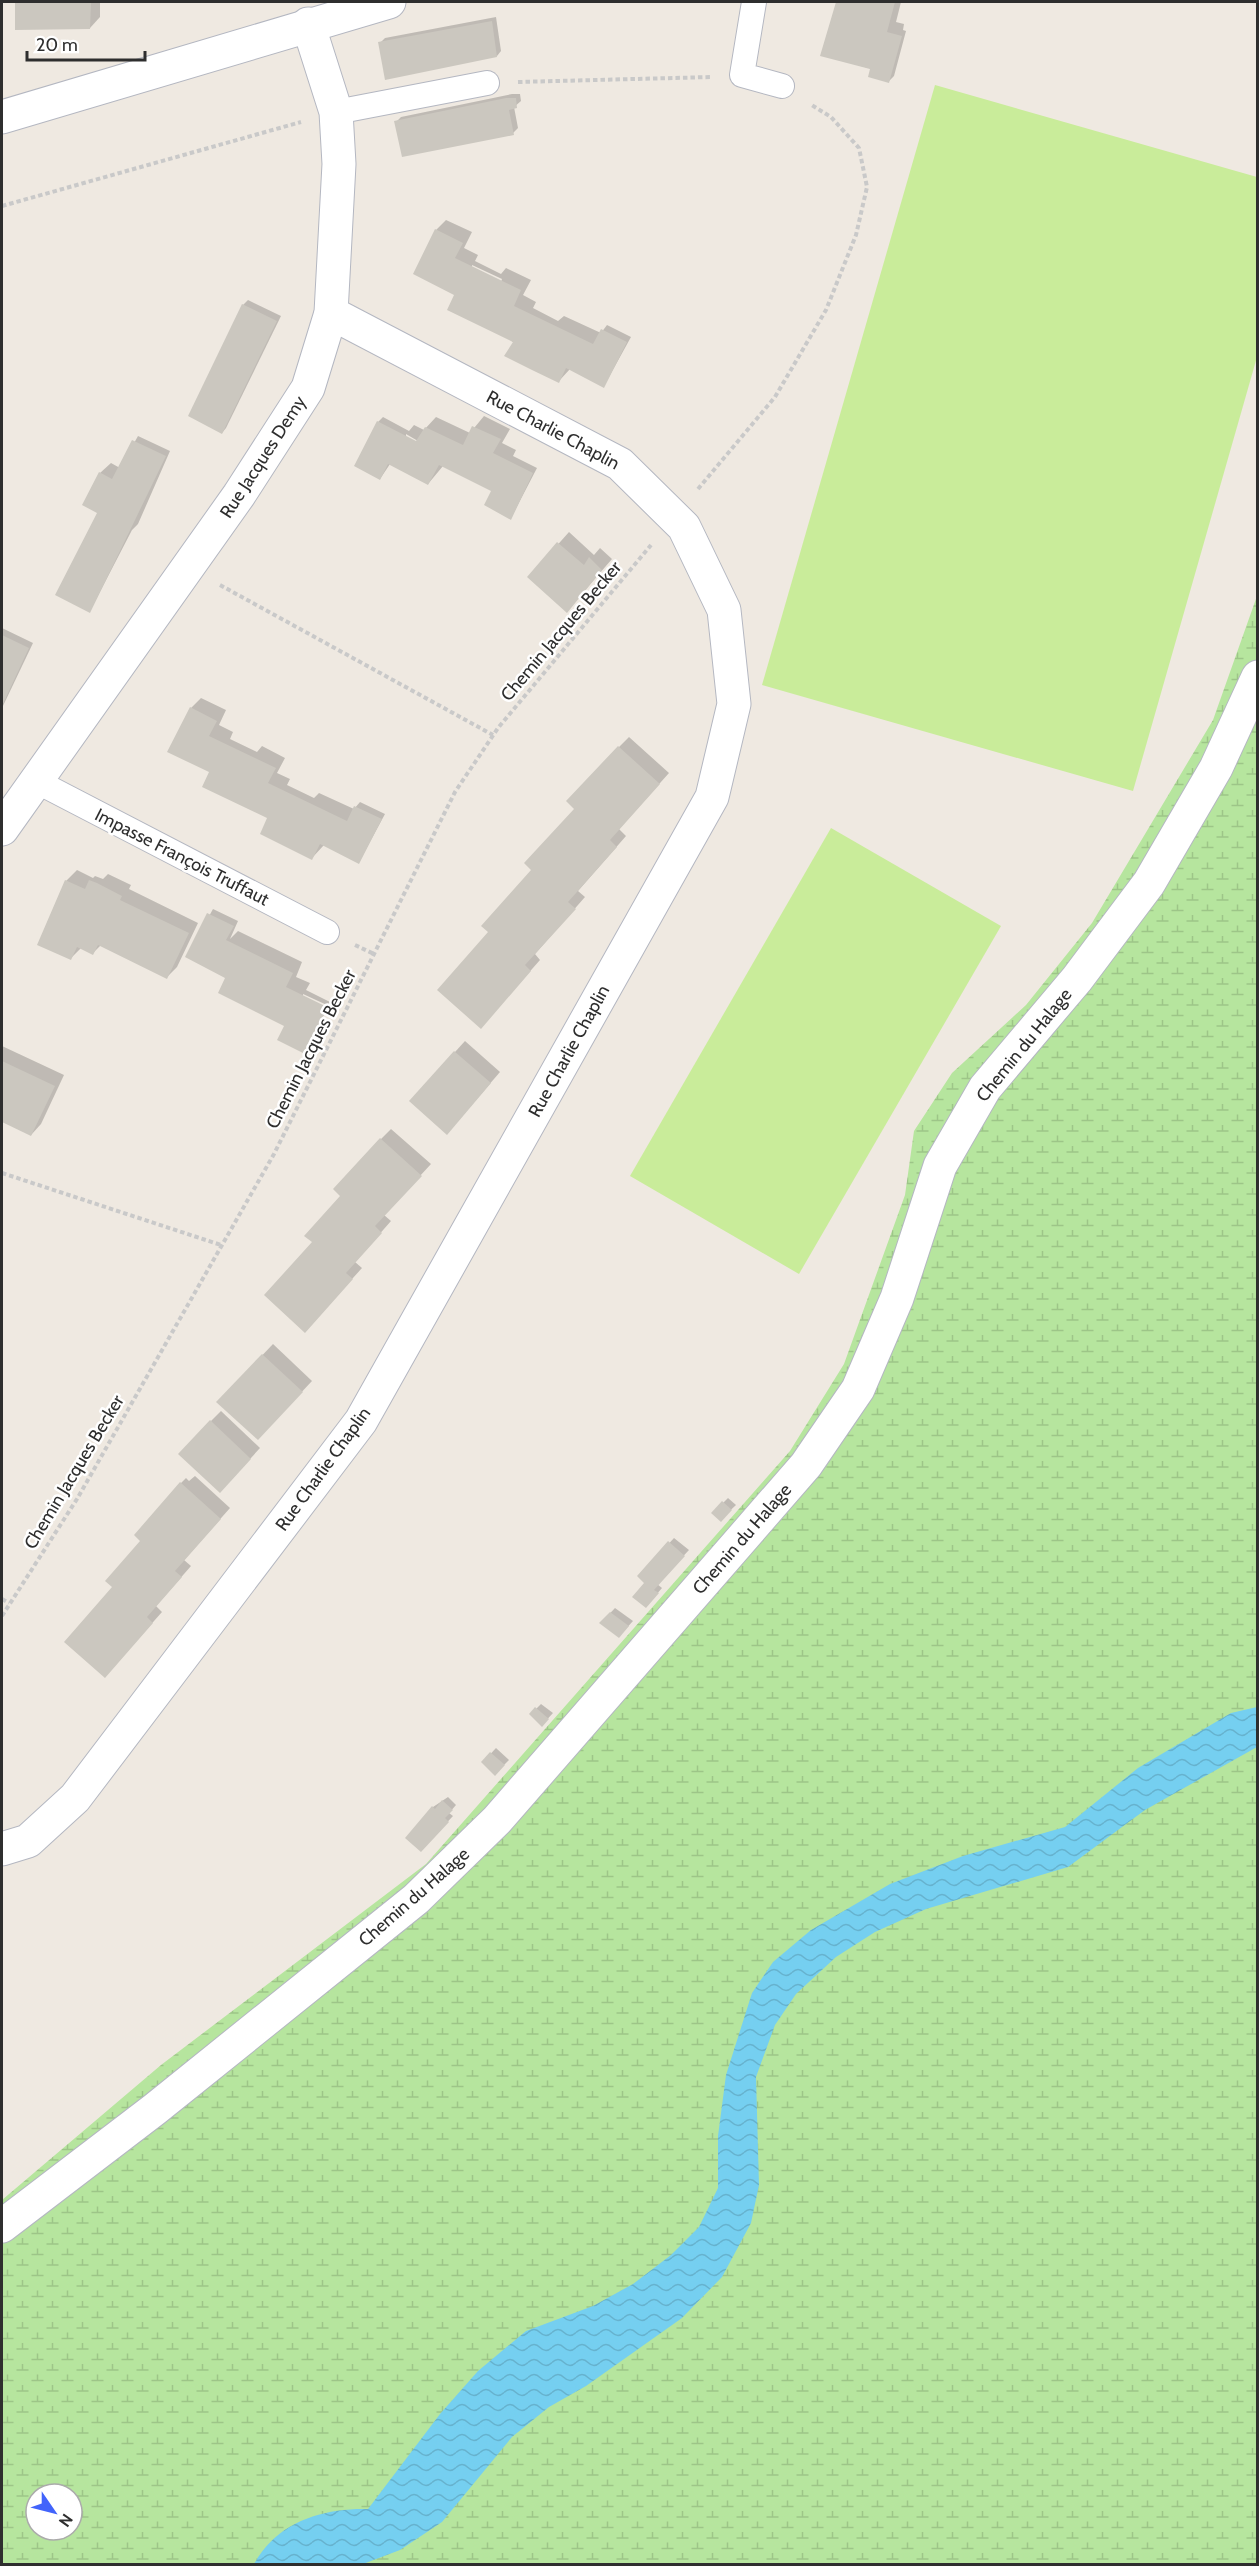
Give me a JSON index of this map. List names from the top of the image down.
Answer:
{
  "streets": {
    "street": ["Rue Charlie Chaplin", "Rue Jacques Demy", "Chemin du Halage"],
    "lane": ["Impasse François Truffaut"],
    "path": ["Chemin Jacques Becker"]
  },
  "crossings": [
    ["Rue Charlie Chaplin", "Rue Jacques Demy"],
    ["Rue Charlie Chaplin", "Chemin Jacques Becker"],
    ["Rue Jacques Demy", "Impasse François Truffaut"]
  ],
  "scale_bar": "20 m",
  "north": "bottom right"
}
